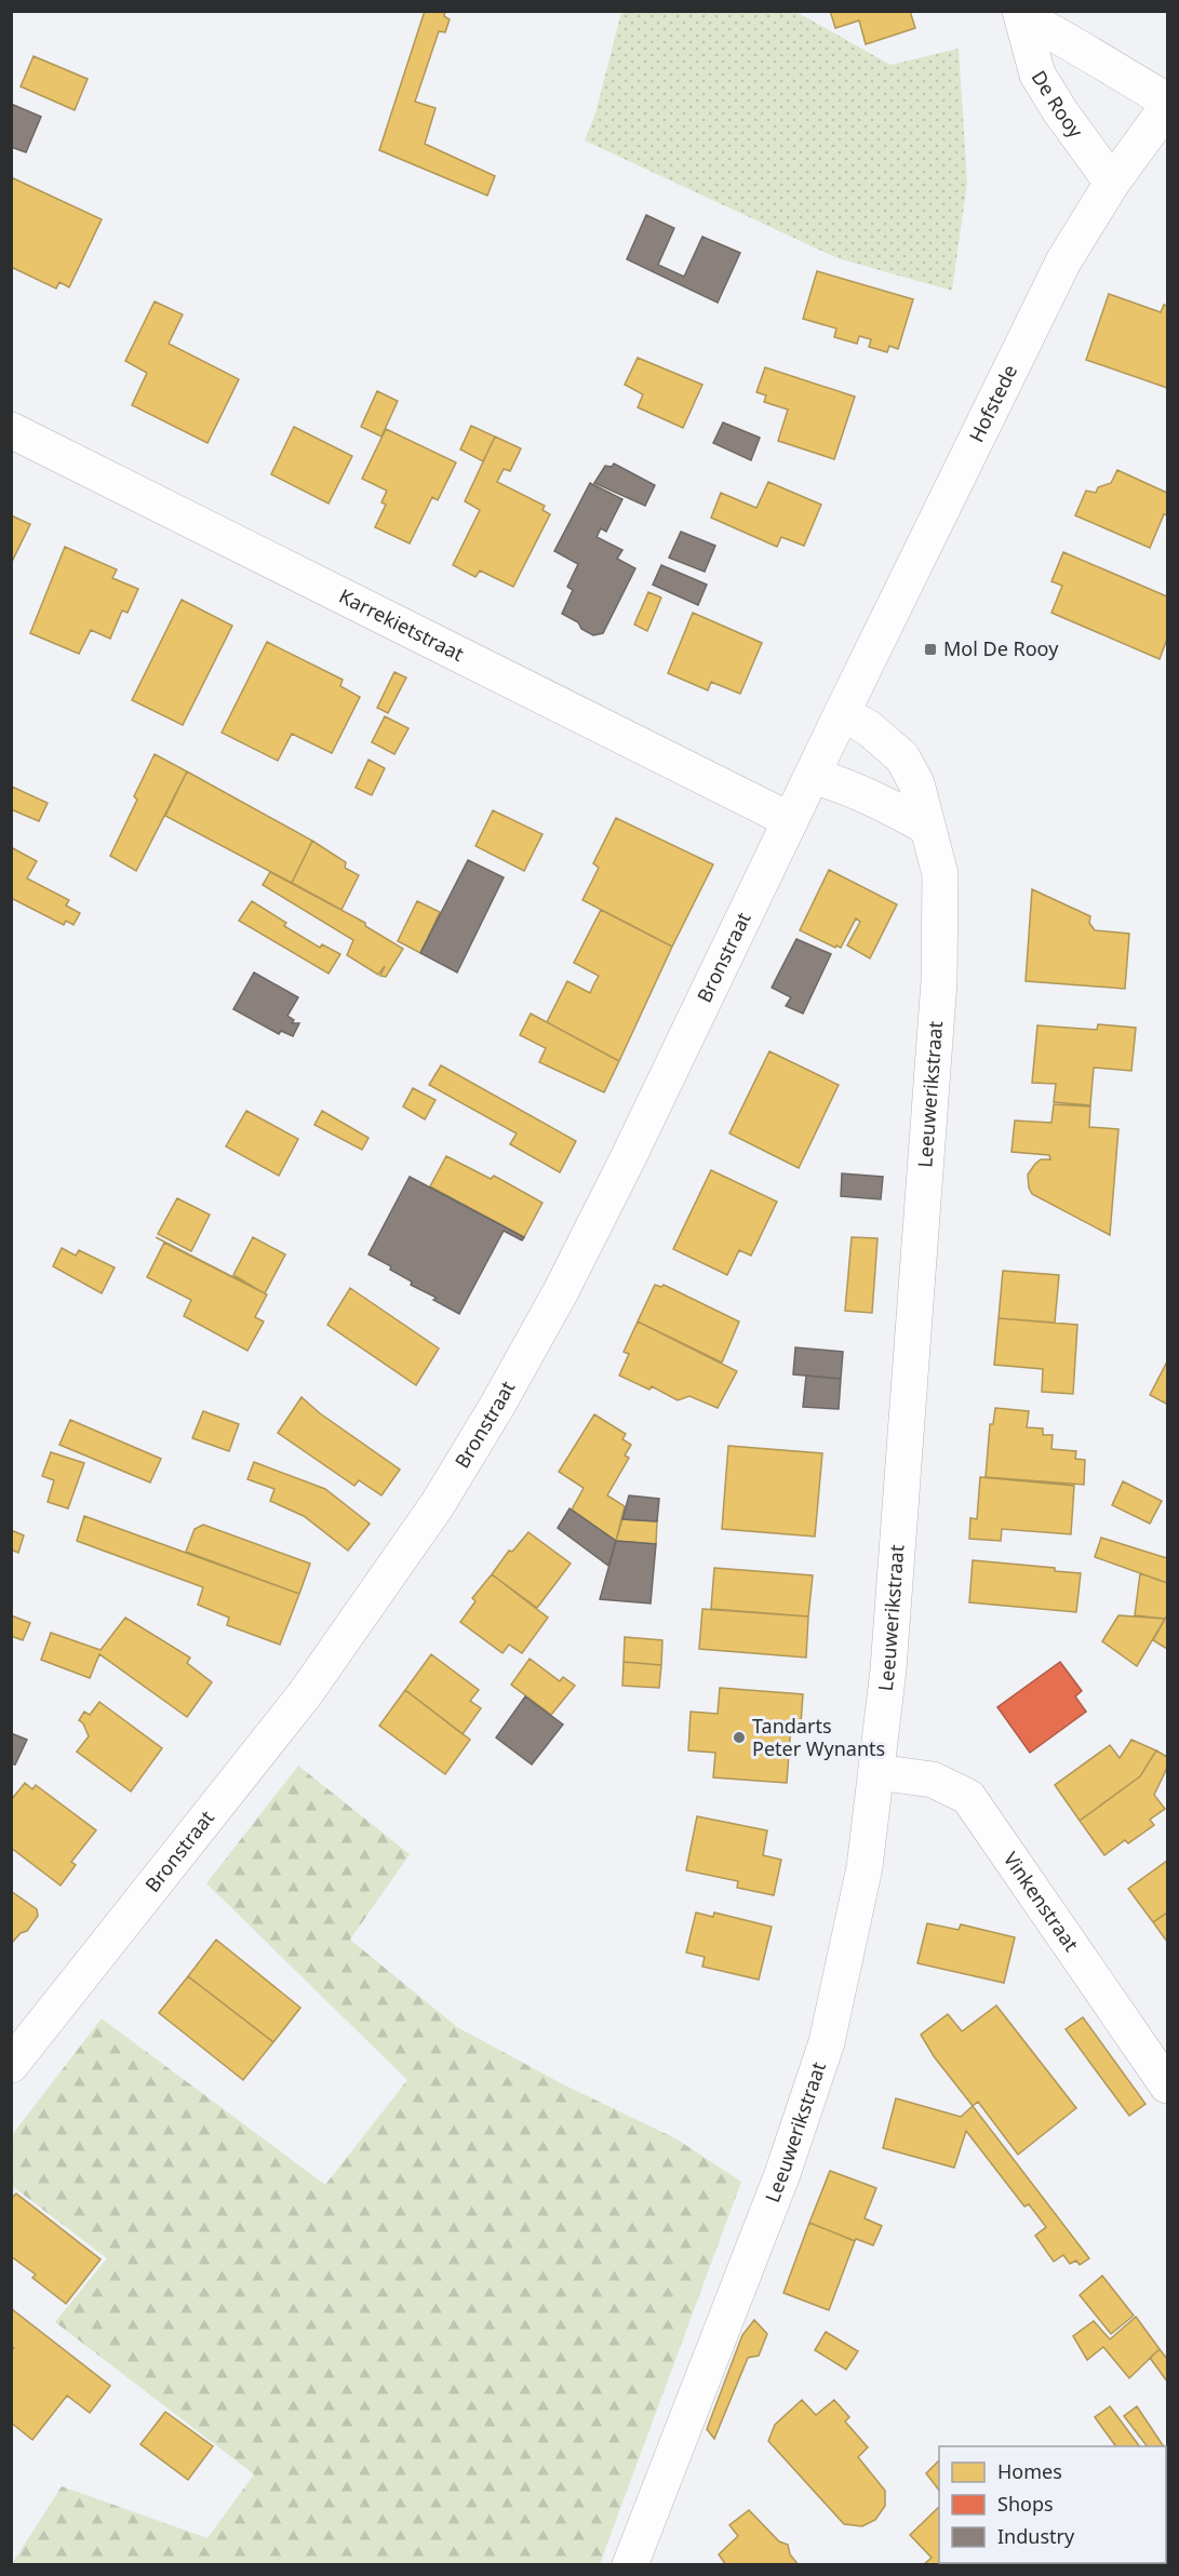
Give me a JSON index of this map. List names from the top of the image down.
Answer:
{
  "streets": {
    "street": [
      "De Rooy",
      "Hofstede",
      "Karrekietstraat",
      "Bronstraat",
      "Leeuwerikstraat",
      "Vinkenstraat"
    ]
  },
  "crossings": [
    ["De Rooy", "Hofstede"],
    ["Hofstede", "Bronstraat"],
    ["Hofstede", "Leeuwerikstraat"],
    ["Karrekietstraat", "Bronstraat"],
    ["Bronstraat", "Leeuwerikstraat"],
    ["Leeuwerikstraat", "Vinkenstraat"]
  ],
  "places": {
    "transit": ["Mol De Rooy"],
    "other": ["Tandarts Peter Wynants"]
  },
  "legend": ["Homes", "Shops", "Industry"]
}
